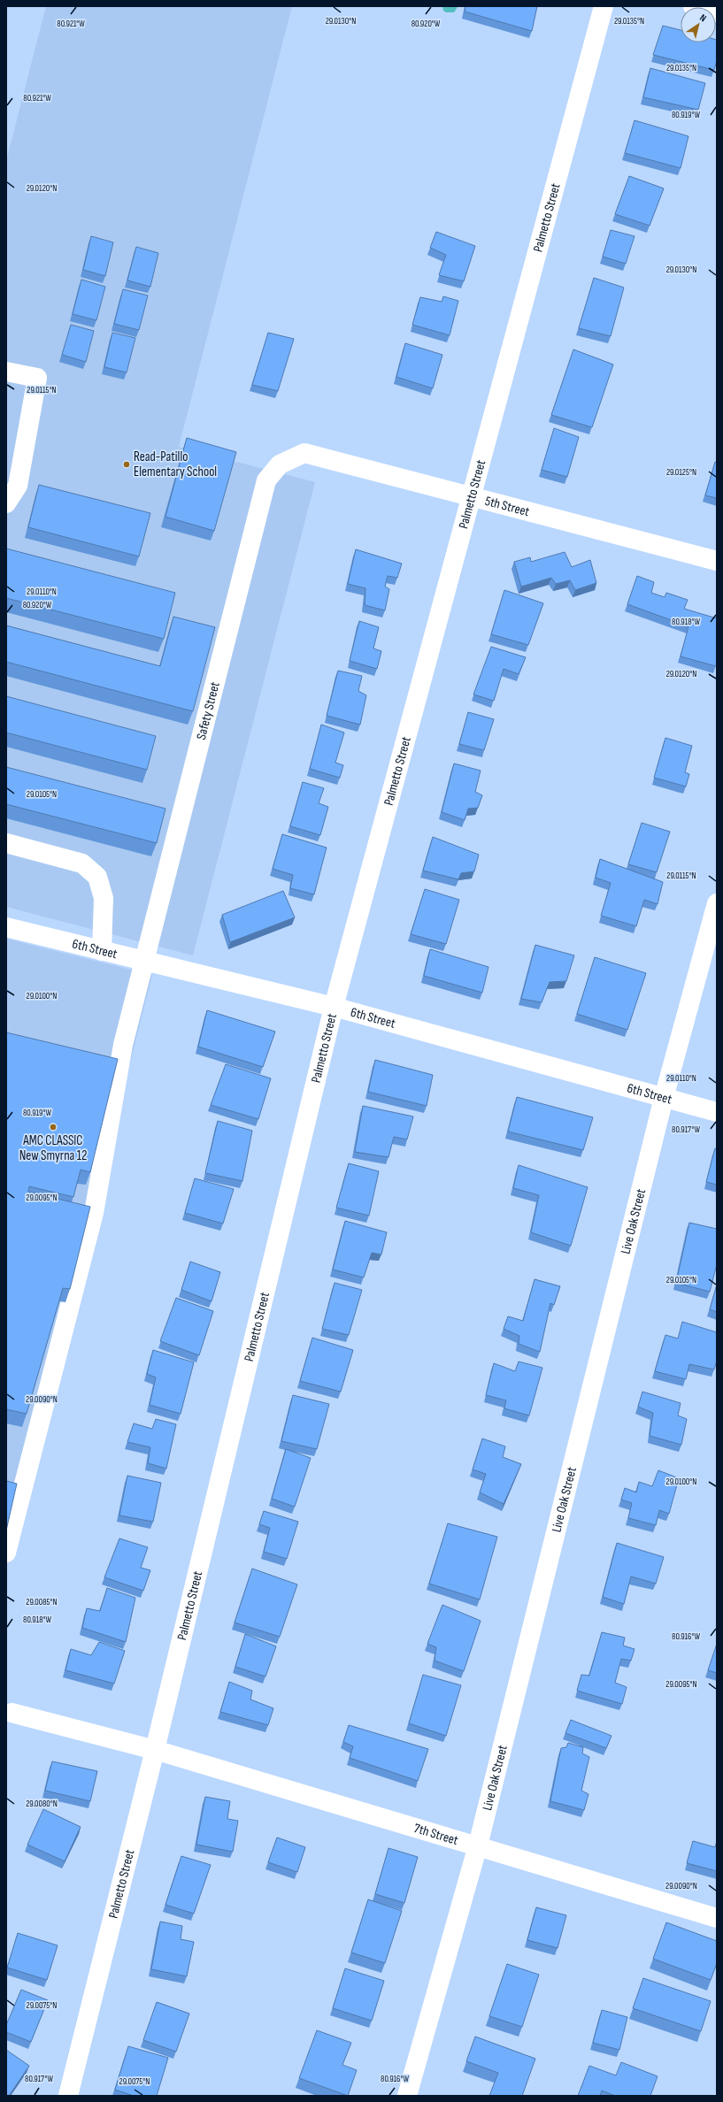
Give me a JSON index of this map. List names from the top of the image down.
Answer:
{
  "streets": {
    "street": [
      "Palmetto Street",
      "5th Street",
      "Safety Street",
      "6th Street",
      "Live Oak Street",
      "7th Street"
    ]
  },
  "crossings": [
    ["Palmetto Street", "5th Street"],
    ["Palmetto Street", "6th Street"],
    ["Palmetto Street", "7th Street"],
    ["5th Street", "Safety Street"],
    ["Safety Street", "6th Street"],
    ["6th Street", "Live Oak Street"],
    ["Live Oak Street", "7th Street"]
  ],
  "places": ["Read-Patillo Elementary School", "AMC CLASSIC New Smyrna 12"],
  "north": "top right",
  "coordinates": [
    "29.0130°N",
    "29.0135°N",
    "80.921°W",
    "80.920°W",
    "80.919°W",
    "29.0120°N",
    "29.0115°N",
    "29.0125°N",
    "29.0110°N",
    "80.918°W",
    "29.0105°N",
    "29.0100°N",
    "80.917°W",
    "29.0095°N",
    "29.0090°N",
    "29.0085°N",
    "80.916°W",
    "29.0080°N",
    "29.0075°N"
  ]
}
